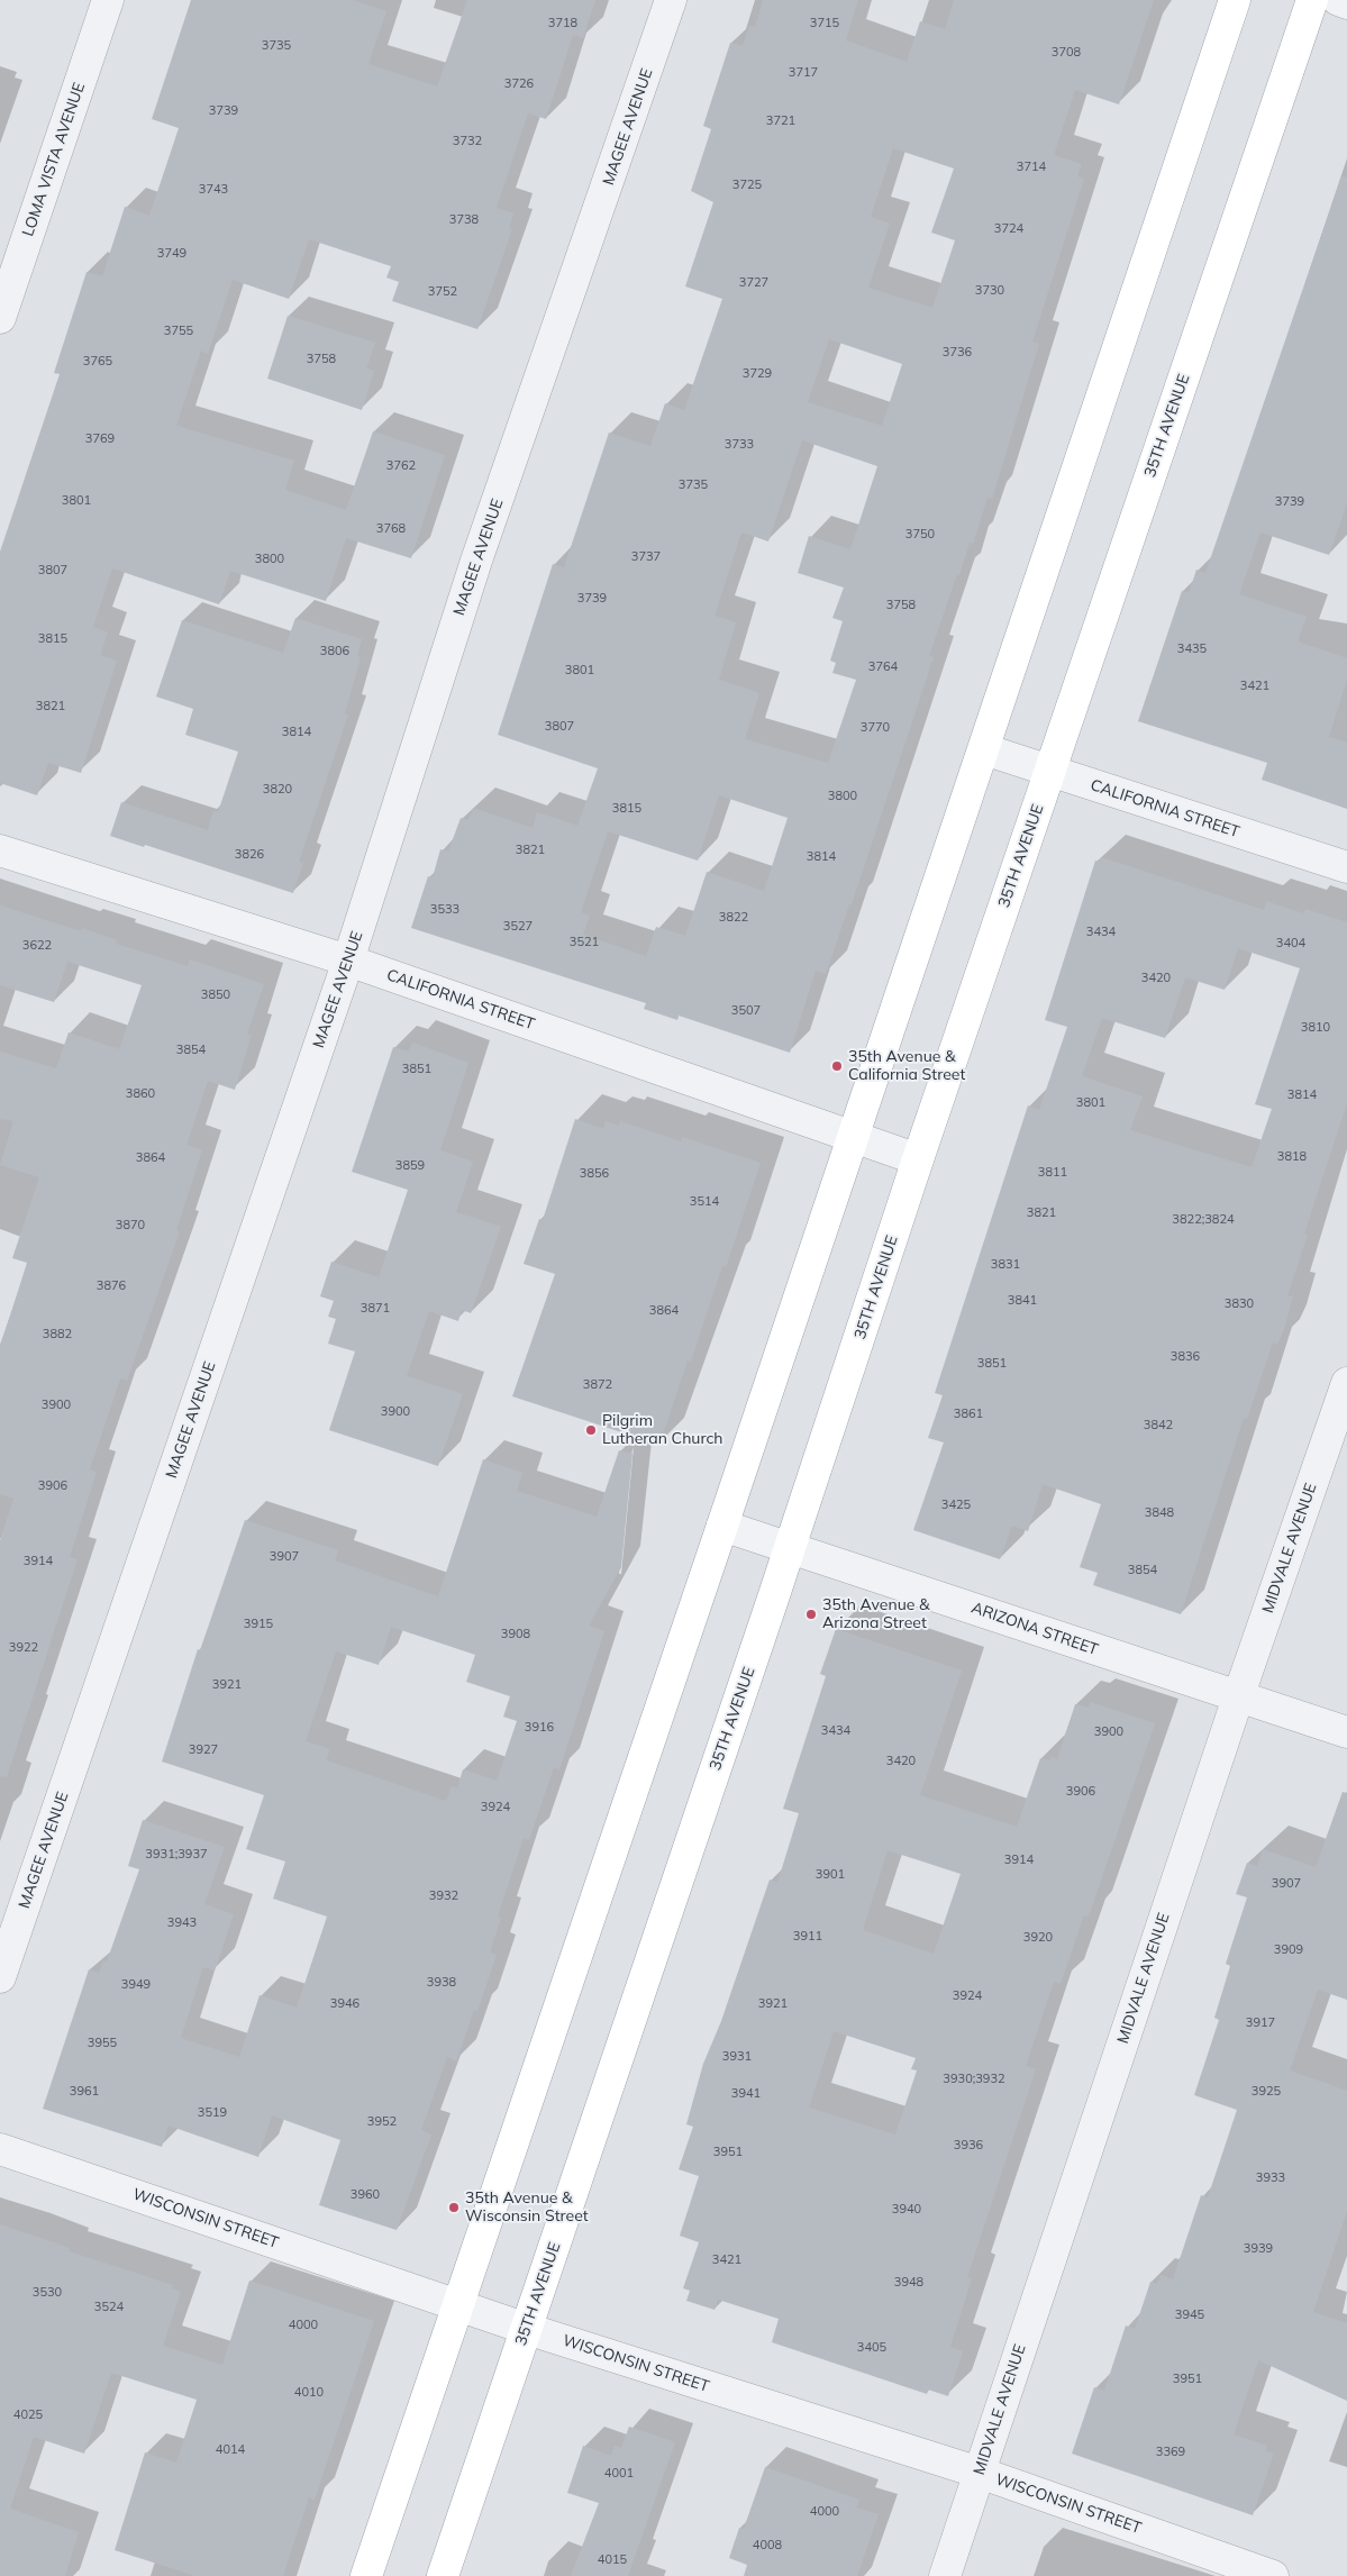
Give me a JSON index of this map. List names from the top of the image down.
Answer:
{
  "streets": {
    "main road": ["35TH AVENUE"],
    "street": [
      "MAGEE AVENUE",
      "LOMA VISTA AVENUE",
      "CALIFORNIA STREET",
      "MIDVALE AVENUE",
      "ARIZONA STREET",
      "WISCONSIN STREET"
    ]
  },
  "crossings": [
    ["MAGEE AVENUE", "CALIFORNIA STREET"],
    ["35TH AVENUE", "CALIFORNIA STREET"],
    ["35TH AVENUE", "ARIZONA STREET"],
    ["35TH AVENUE", "WISCONSIN STREET"],
    ["MIDVALE AVENUE", "ARIZONA STREET"],
    ["MIDVALE AVENUE", "WISCONSIN STREET"]
  ],
  "places": [
    "35th Avenue & California Street",
    "Pilgrim Lutheran Church",
    "35th Avenue & Arizona Street",
    "35th Avenue & Wisconsin Street"
  ],
  "house_numbers": [
    "3718",
    "3715",
    "3735",
    "3708",
    "3717",
    "3726",
    "3739",
    "3721",
    "3732",
    "3714",
    "3725",
    "3743",
    "3738",
    "3724",
    "3749",
    "3727",
    "3730",
    "3752",
    "3755",
    "3736",
    "3758",
    "3765",
    "3729",
    "3769",
    "3733",
    "3762",
    "3735",
    "3801",
    "3739",
    "3768",
    "3750",
    "3737",
    "3800",
    "3807",
    "3739",
    "3758",
    "3815",
    "3435",
    "3806",
    "3764",
    "3801",
    "3421",
    "3821",
    "3807",
    "3770",
    "3814",
    "3820",
    "3800",
    "3815",
    "3821",
    "3826",
    "3814",
    "3533",
    "3822",
    "3527",
    "3434",
    "3521",
    "3404",
    "3622",
    "3420",
    "3850",
    "3507",
    "3810",
    "3854",
    "3851",
    "3860",
    "3814",
    "3801",
    "3818",
    "3864",
    "3859",
    "3811",
    "3856",
    "3514",
    "3821",
    "3822;3824",
    "3870",
    "3831",
    "3876",
    "3841",
    "3830",
    "3871",
    "3864",
    "3882",
    "3836",
    "3851",
    "3872",
    "3900",
    "3900",
    "3861",
    "3842",
    "3906",
    "3425",
    "3848",
    "3907",
    "3914",
    "3854",
    "3915",
    "3908",
    "3922",
    "3921",
    "3916",
    "3434",
    "3900",
    "3927",
    "3420",
    "3906",
    "3924",
    "3931;3937",
    "3914",
    "3901",
    "3907",
    "3932",
    "3943",
    "3911",
    "3920",
    "3909",
    "3938",
    "3949",
    "3924",
    "3946",
    "3921",
    "3917",
    "3955",
    "3931",
    "3930;3932",
    "3961",
    "3925",
    "3941",
    "3519",
    "3952",
    "3936",
    "3951",
    "3933",
    "3960",
    "3940",
    "3939",
    "3421",
    "3948",
    "3530",
    "3524",
    "3945",
    "4000",
    "3405",
    "3951",
    "4010",
    "4025",
    "4014",
    "3369",
    "4001",
    "4000",
    "4008",
    "4015"
  ]
}
